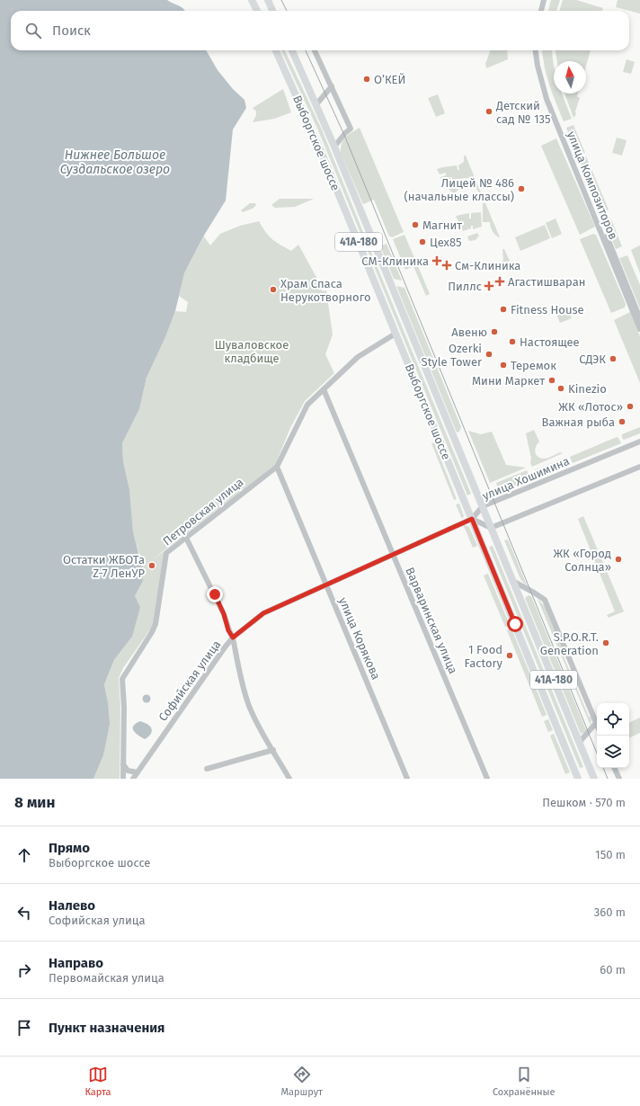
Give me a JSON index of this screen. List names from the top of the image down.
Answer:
{
  "streets": {
    "main road": ["Выборгское шоссе", "41А-180"],
    "street": [
      "улица Композиторов",
      "улица Хошимина",
      "Петровская улица",
      "Варваринская улица",
      "улица Корякова",
      "Софийская улица"
    ]
  },
  "crossings": [
    ["Выборгское шоссе", "улица Хошимина"],
    ["Выборгское шоссе", "Петровская улица"],
    ["Выборгское шоссе", "Софийская улица"],
    ["улица Хошимина", "Софийская улица"],
    ["Петровская улица", "Варваринская улица"],
    ["Петровская улица", "улица Корякова"],
    ["Варваринская улица", "Софийская улица"],
    ["улица Корякова", "Софийская улица"]
  ],
  "water": ["Нижнее Большое Суздальское озеро"],
  "parks": ["Шуваловское кладбище"],
  "places": {
    "other": [
      "О’КЕЙ",
      "Детский сад № 135",
      "Лицей № 486 (начальные классы)",
      "Магнит",
      "Цех85",
      "Храм Спаса Нерукотворного",
      "Fitness House",
      "Авеню",
      "Настоящее",
      "Ozerki Style Tower",
      "СДЭК",
      "Теремок",
      "Мини Маркет",
      "Kinezio",
      "ЖК «Лотос»",
      "Важная рыба",
      "ЖК «Город Солнца»",
      "Остатки ЖБОТа Z-7 ЛенУР",
      "S.P.O.R.T. Generation",
      "1 Food Factory"
    ],
    "health": [
      "СМ-Клиника",
      "См-Клиника",
      "Агастишваран",
      "Пиллс"
    ]
  },
  "north": "top",
  "page": {
    "search": "Поиск",
    "heading": ["8 мин", "Пешком · 570 m"],
    "list": [
      ["Прямо", "Выборгское шоссе", "150 m"],
      ["Налево", "Софийская улица", "360 m"],
      ["Направо", "Первомайская улица", "60 m"],
      "Пункт назначения"
    ],
    "nav": ["Карта", "Маршрут", "Сохранённые"]
  }
}
